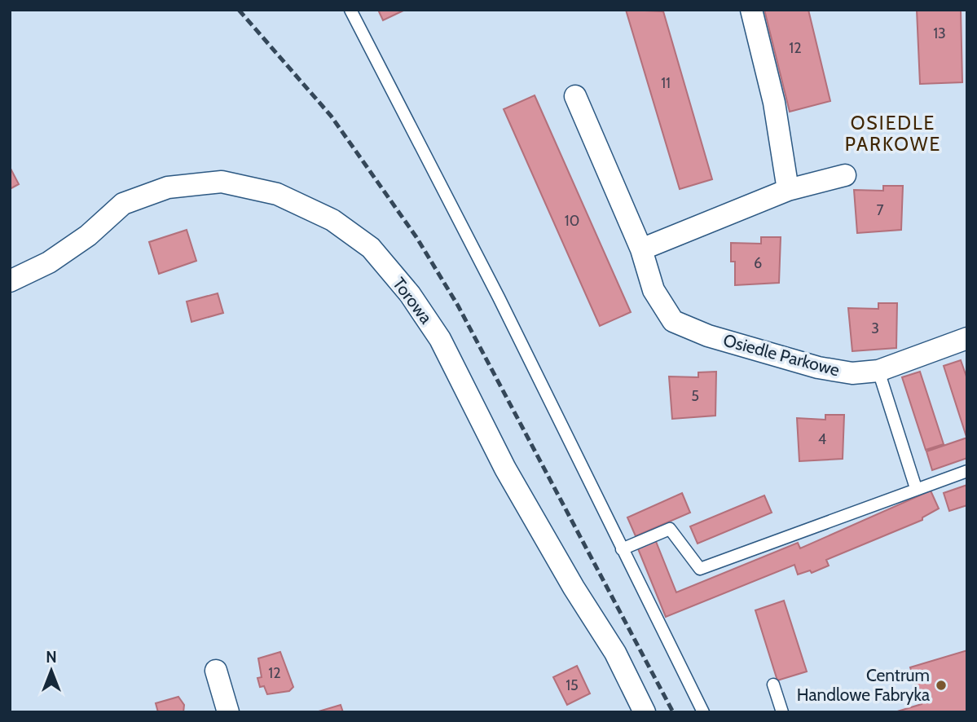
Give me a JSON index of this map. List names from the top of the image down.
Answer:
{
  "streets": {
    "street": ["Torowa", "Osiedle Parkowe"]
  },
  "districts": ["OSIEDLE PARKOWE"],
  "places": ["Centrum Handlowe Fabryka"],
  "house_numbers": [
    "13",
    "12",
    "11",
    "7",
    "10",
    "6",
    "3",
    "5",
    "4",
    "12",
    "15"
  ],
  "north": "top"
}
